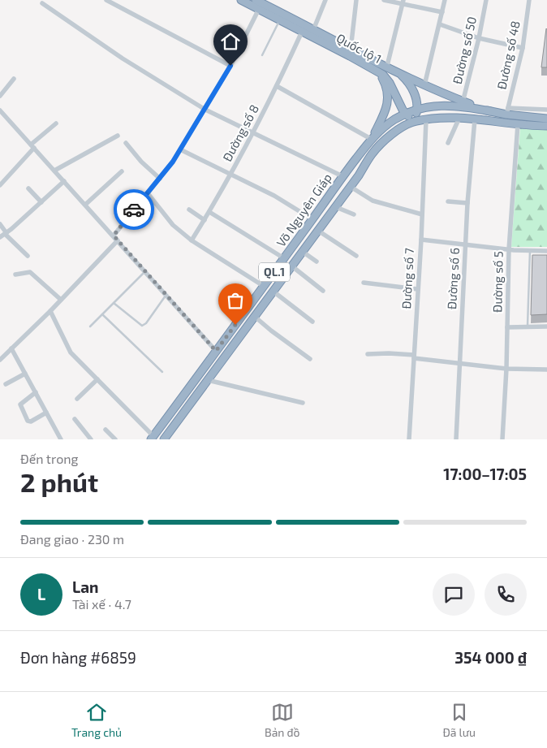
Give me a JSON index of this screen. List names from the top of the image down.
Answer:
{
  "streets": {
    "highway": ["Quốc lộ 1", "Võ Nguyên Giáp", "QL.1"],
    "street": [
      "Đường số 50",
      "Đường số 48",
      "Đường số 8",
      "Đường số 7",
      "Đường số 6",
      "Đường số 5"
    ]
  },
  "crossings": [
    ["Quốc lộ 1", "Đường số 50"],
    ["Quốc lộ 1", "Đường số 48"],
    ["Quốc lộ 1", "Đường số 8"],
    ["Quốc lộ 1", "Võ Nguyên Giáp"],
    ["Quốc lộ 1", "QL.1"],
    ["Đường số 50", "Võ Nguyên Giáp"],
    ["Võ Nguyên Giáp", "QL.1"],
    ["QL.1", "Đường số 7"],
    ["QL.1", "Đường số 6"],
    ["QL.1", "Đường số 5"]
  ],
  "page": {
    "heading": ["2 phút", "Đến trong", "17:00–17:05"],
    "panel": [
      "Lan",
      "Tài xế · 4.7",
      "Đơn hàng #6859",
      "354 000 ₫"
    ],
    "bar": "Đang giao · 230 m",
    "round": "L",
    "tabs": ["Trang chủ", "Bản đồ", "Đã lưu"]
  }
}
